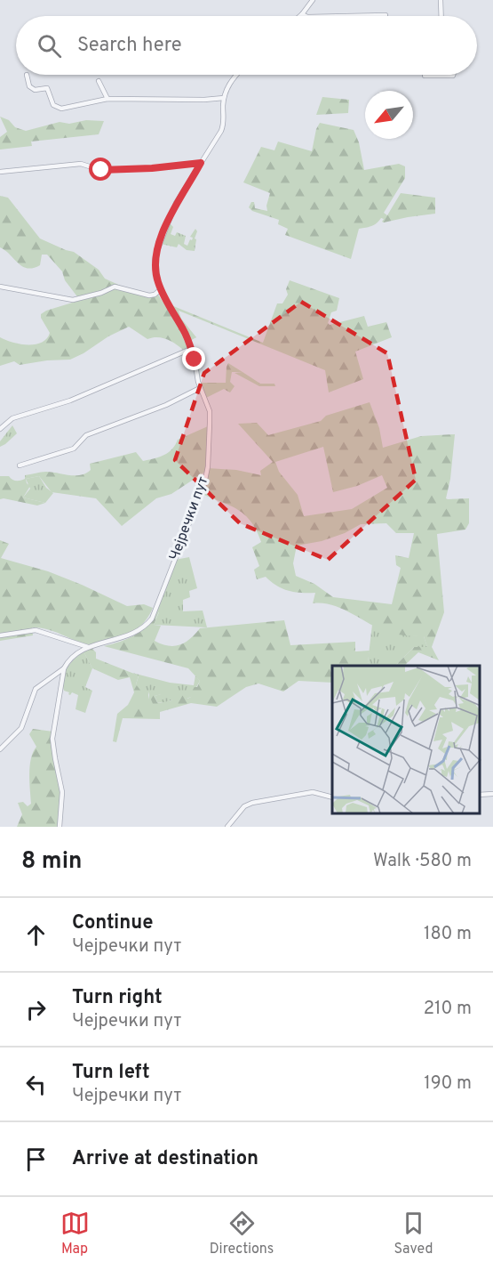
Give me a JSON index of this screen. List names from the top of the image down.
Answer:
{
  "streets": {
    "street": ["Чејречки пут"]
  },
  "north": "bottom left",
  "page": {
    "search": "Search here",
    "heading": ["8 min", "Walk · 580 m"],
    "list": [
      ["Continue", "Чејречки пут", "180 m"],
      ["Turn right", "Чејречки пут", "210 m"],
      ["Turn left", "Чејречки пут", "190 m"],
      "Arrive at destination"
    ],
    "nav": ["Map", "Directions", "Saved"]
  }
}
